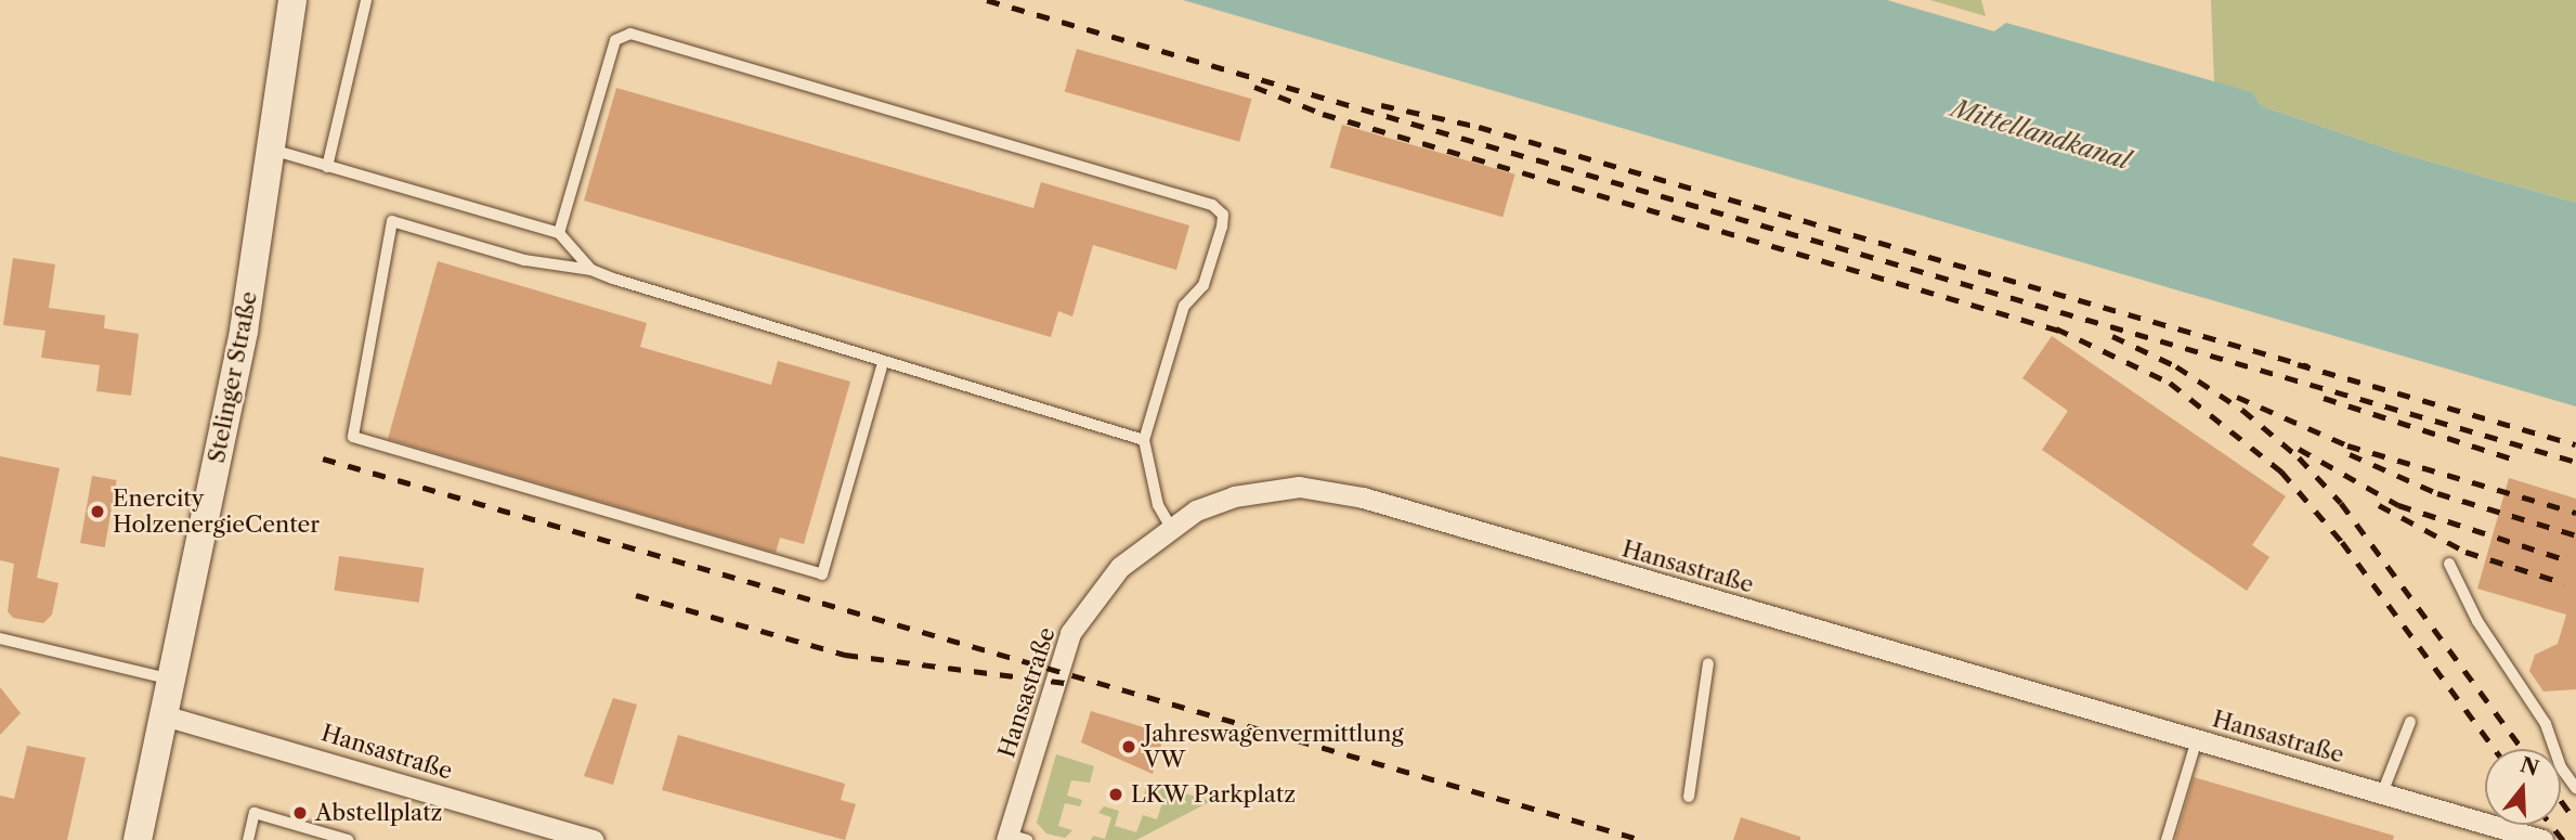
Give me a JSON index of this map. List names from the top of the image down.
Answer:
{
  "streets": {
    "main road": ["Stelinger Straße"],
    "street": ["Hansastraße"]
  },
  "crossings": [
    ["Stelinger Straße", "Hansastraße"]
  ],
  "water": ["Mittellandkanal"],
  "places": [
    "Enercity HolzenergieCenter",
    "Jahreswagenvermittlung VW",
    "LKW Parkplatz",
    "Abstellplatz"
  ],
  "north": "top"
}
